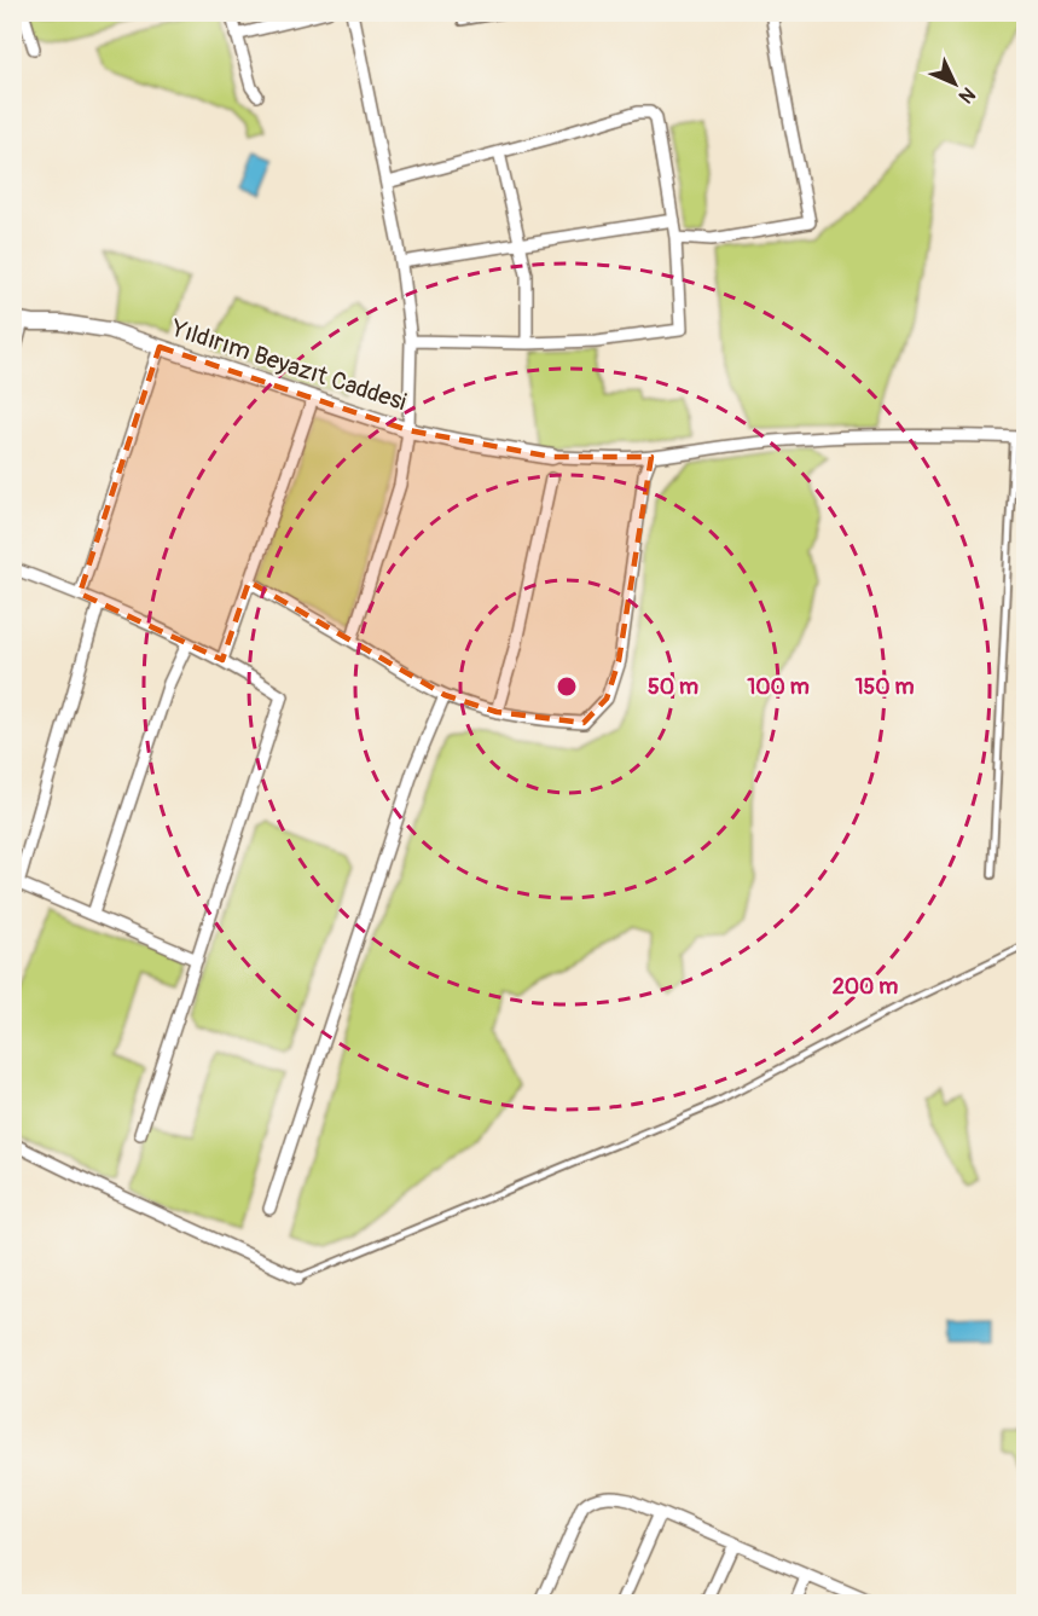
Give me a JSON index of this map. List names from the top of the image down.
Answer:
{
  "streets": {
    "street": ["Yıldırım Beyazıt Caddesi"]
  },
  "north": "bottom right",
  "rings": [
    "50 m",
    "100 m",
    "150 m",
    "200 m"
  ]
}
